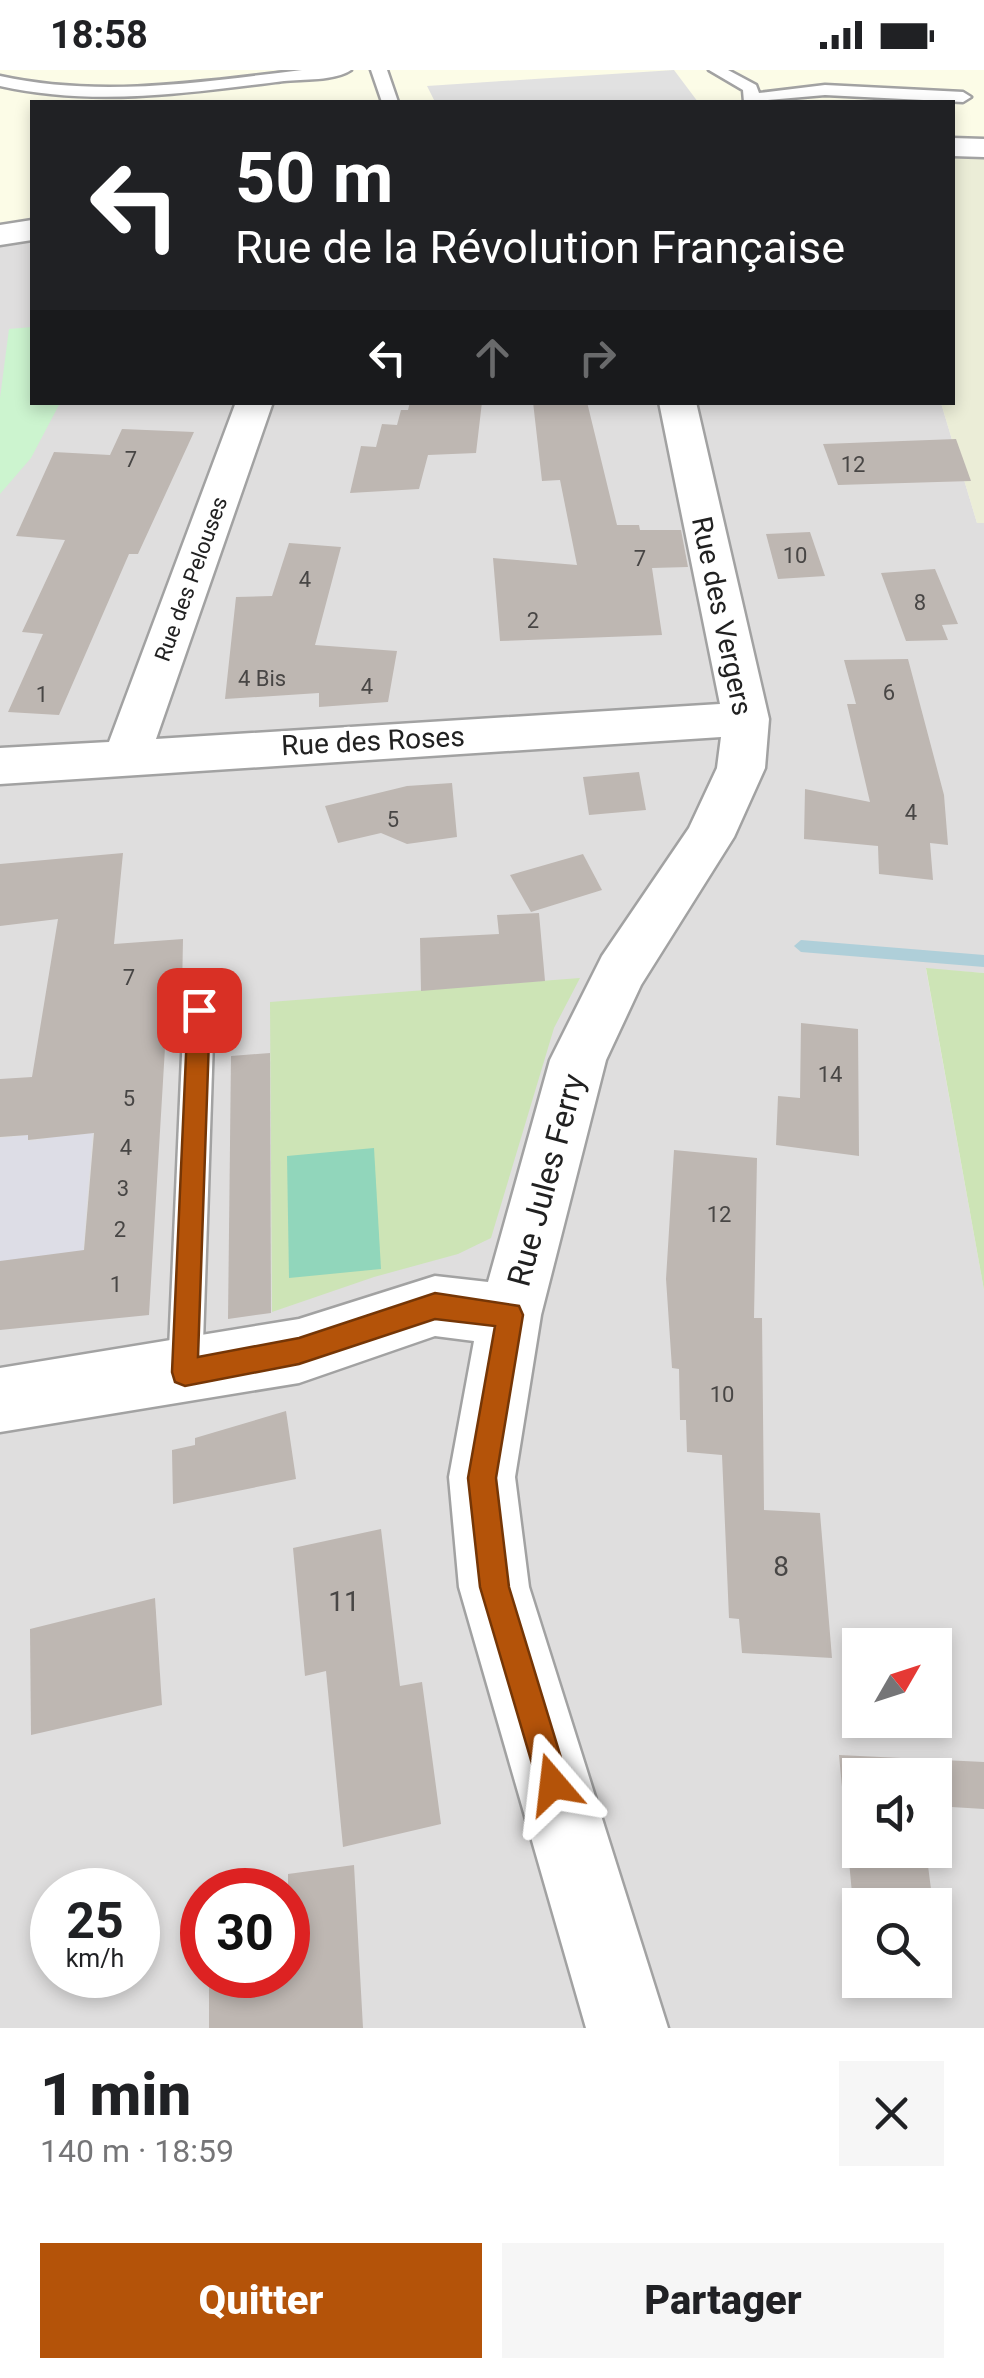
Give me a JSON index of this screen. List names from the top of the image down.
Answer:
{
  "streets": {
    "street": [
      "Rue des Pelouses",
      "Rue des Vergers",
      "Rue des Roses",
      "Rue Jules Ferry"
    ]
  },
  "crossings": [
    ["Rue des Pelouses", "Rue des Roses"],
    ["Rue des Vergers", "Rue des Roses"],
    ["Rue des Vergers", "Rue Jules Ferry"]
  ],
  "house_numbers": [
    "7",
    "12",
    "10",
    "7",
    "4",
    "8",
    "2",
    "4 Bis",
    "4",
    "6",
    "1",
    "4",
    "5",
    "7",
    "14",
    "5",
    "4",
    "3",
    "12",
    "2",
    "1",
    "10",
    "8",
    "11"
  ],
  "north": "top right",
  "page": {
    "status": "18:58",
    "turn": ["50 m", "Rue de la Révolution Française"],
    "speed": "25 km/h",
    "limit": "30",
    "heading": ["1 min", "140 m · 18:59"],
    "buttons": ["Quitter", "Partager"]
  }
}
